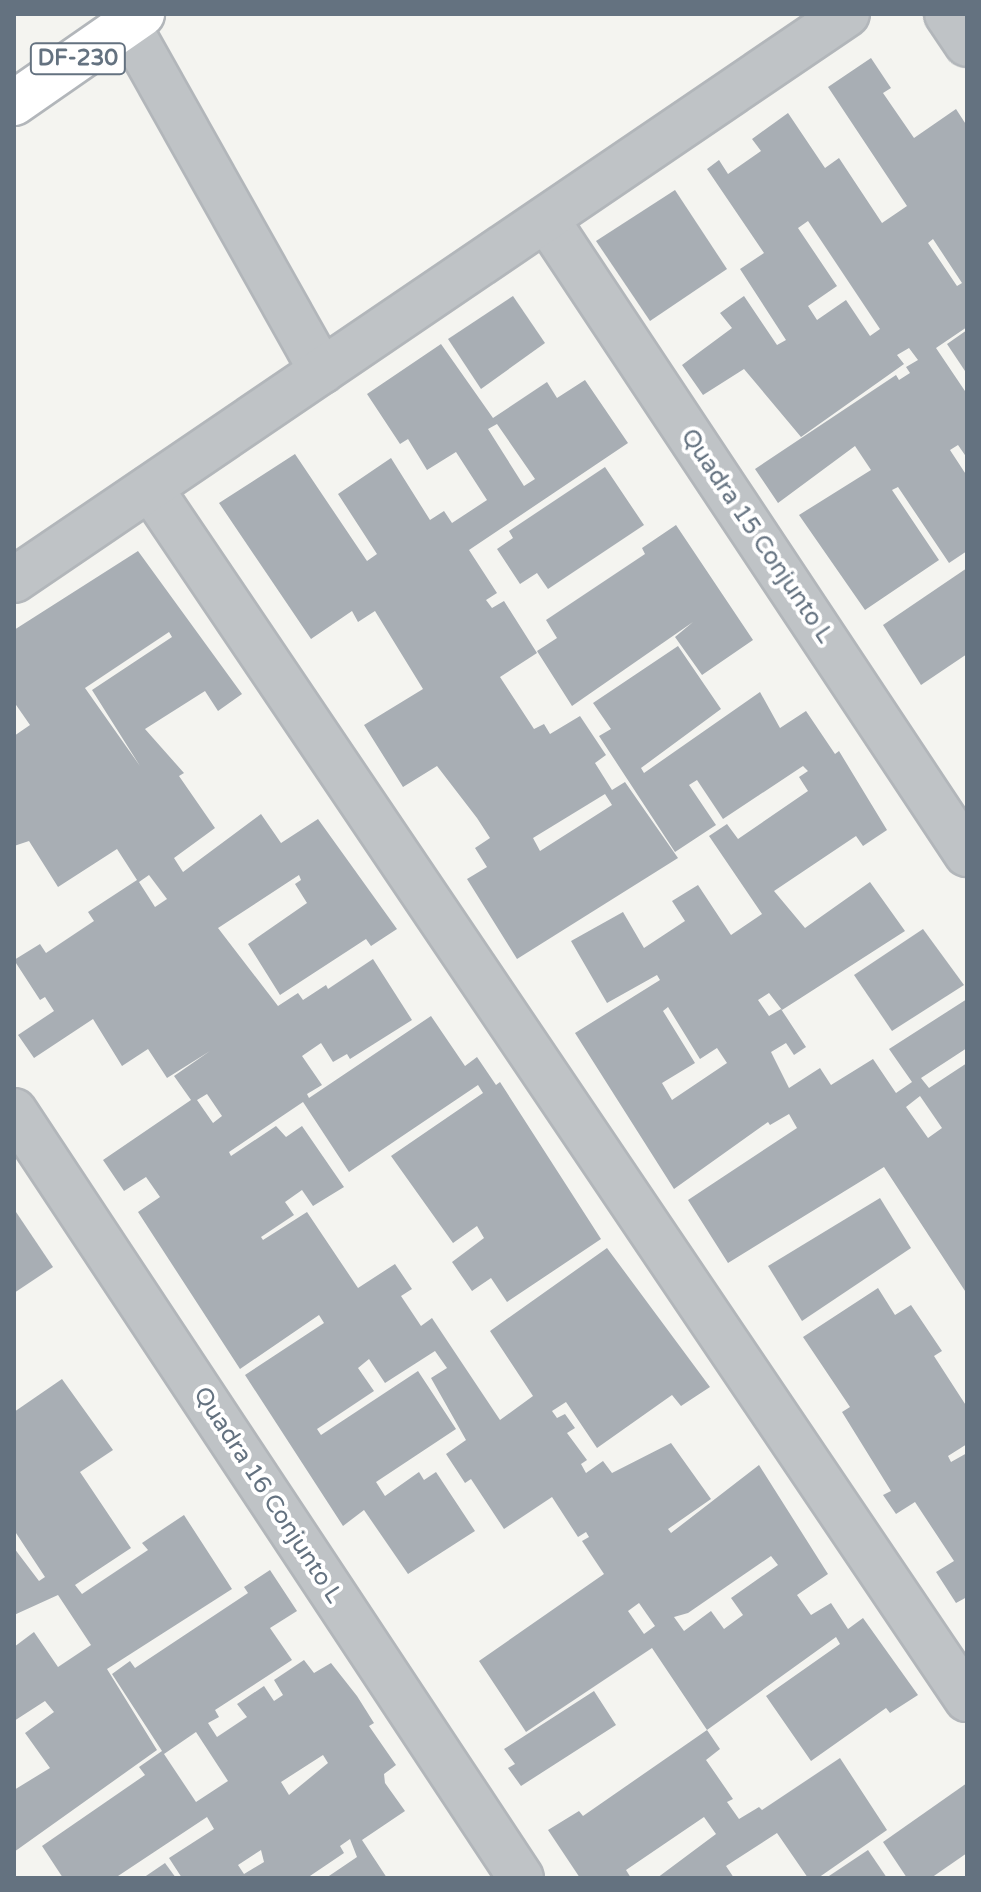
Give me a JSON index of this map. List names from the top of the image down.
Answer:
{
  "streets": {
    "main road": ["DF-230"],
    "street": ["Quadra 15 Conjunto L", "Quadra 16 Conjunto L"]
  }
}
